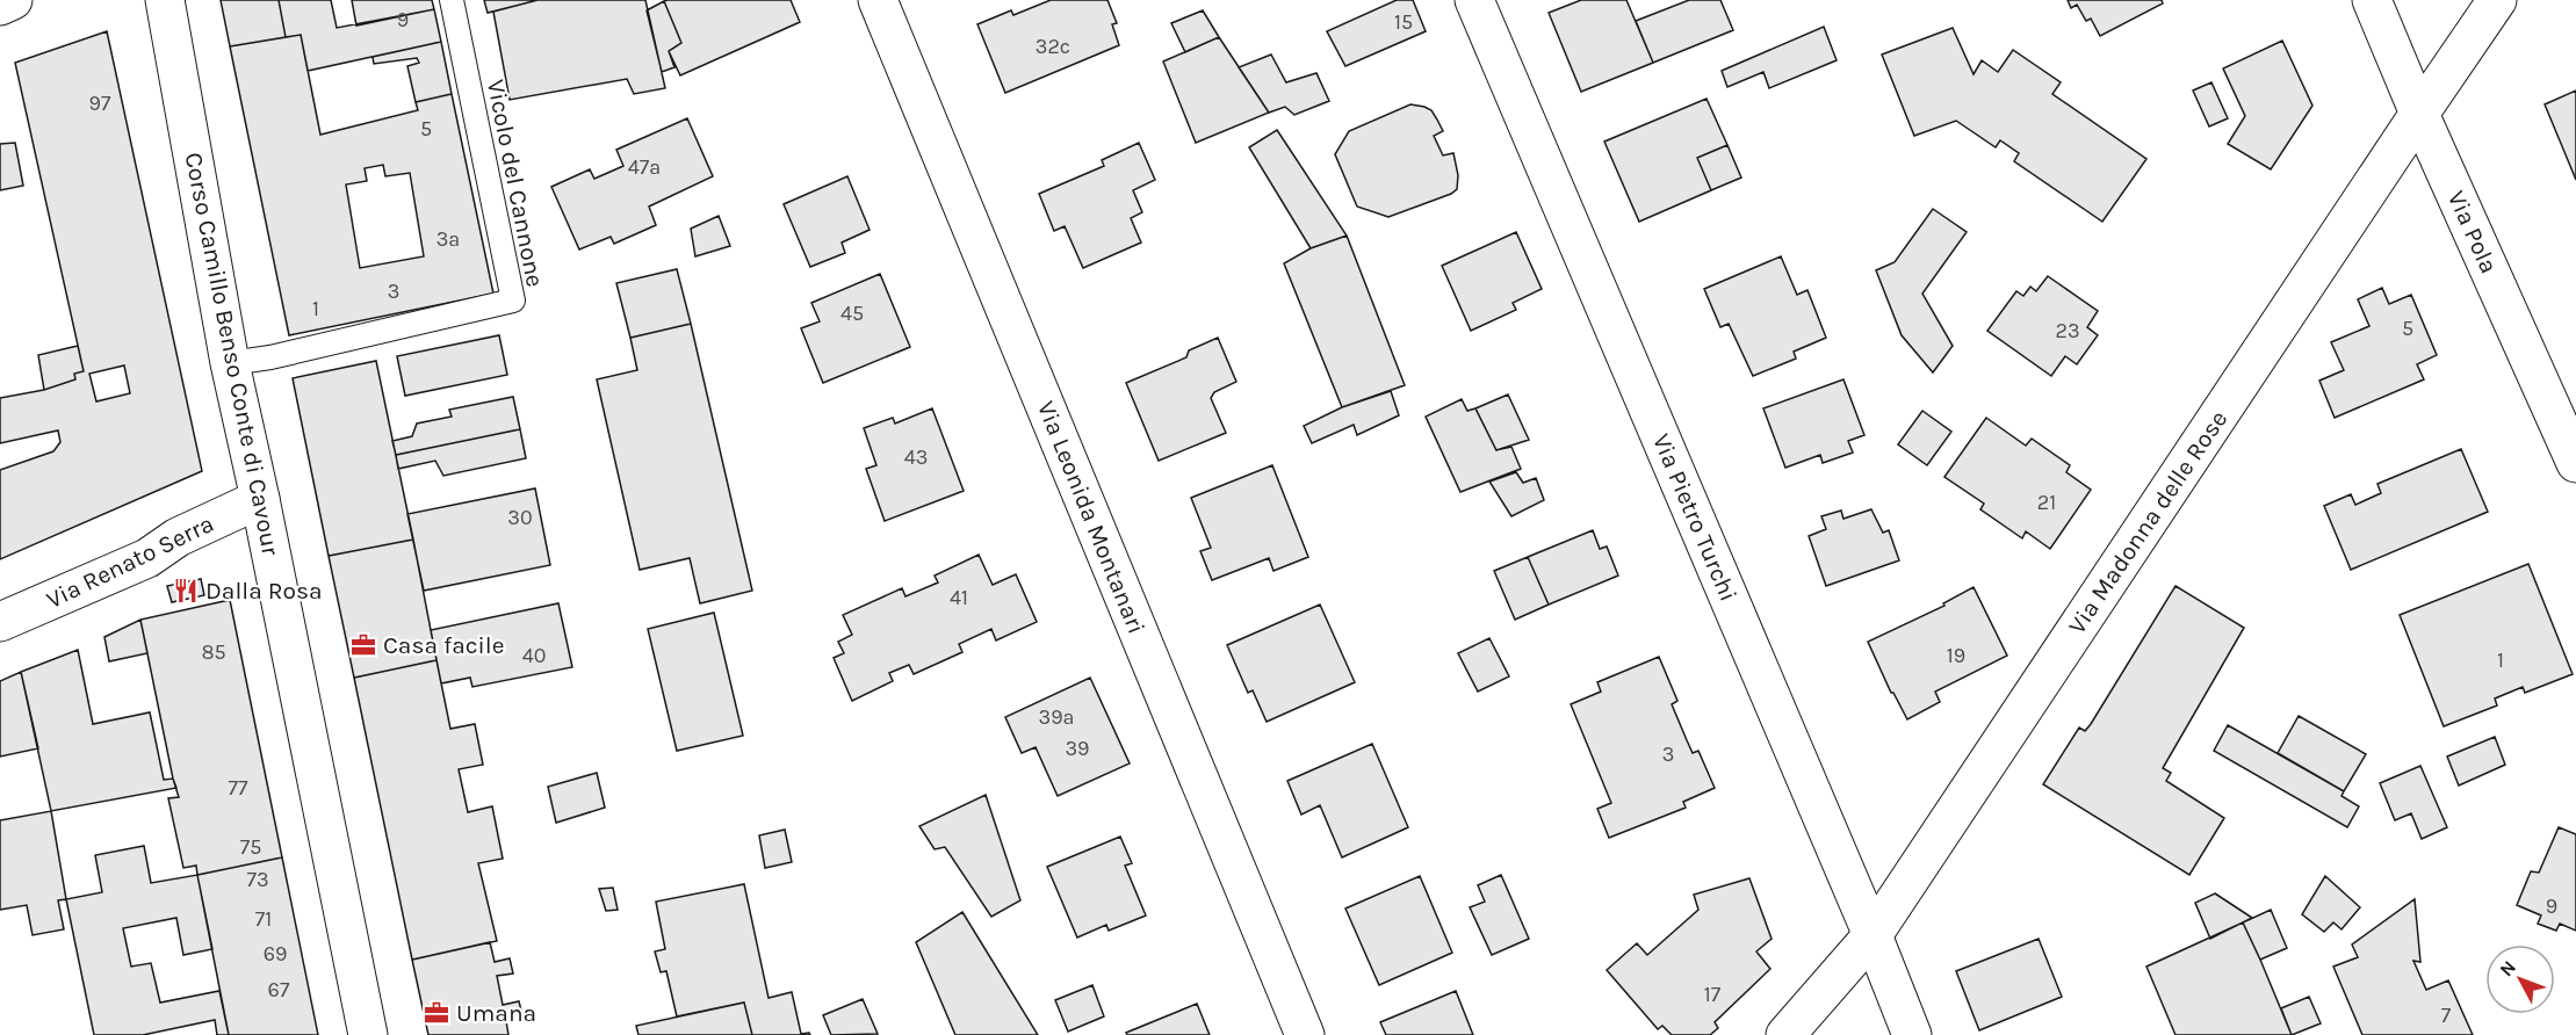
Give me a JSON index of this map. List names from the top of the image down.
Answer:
{
  "streets": {
    "street": [
      "Via Pola",
      "Corso Camillo Benso Conte di Cavour",
      "Via Leonida Montanari",
      "Via Pietro Turchi",
      "Via Madonna delle Rose",
      "Via Renato Serra"
    ],
    "lane": ["Vicolo del Cannone"]
  },
  "crossings": [
    ["Vicolo del Cannone", "Corso Camillo Benso Conte di Cavour"],
    ["Via Pola", "Via Madonna delle Rose"],
    ["Corso Camillo Benso Conte di Cavour", "Via Renato Serra"],
    ["Via Pietro Turchi", "Via Madonna delle Rose"]
  ],
  "places": {
    "restaurant": ["Dalla Rosa"],
    "office": ["Casa facile", "Umana"]
  },
  "house_numbers": [
    "9",
    "15",
    "32c",
    "97",
    "5",
    "47a",
    "3a",
    "3",
    "1",
    "45",
    "5",
    "23",
    "43",
    "21",
    "30",
    "41",
    "85",
    "40",
    "19",
    "1",
    "39a",
    "39",
    "3",
    "77",
    "75",
    "73",
    "9",
    "71",
    "69",
    "67",
    "17",
    "7"
  ],
  "north": "top left"
}
